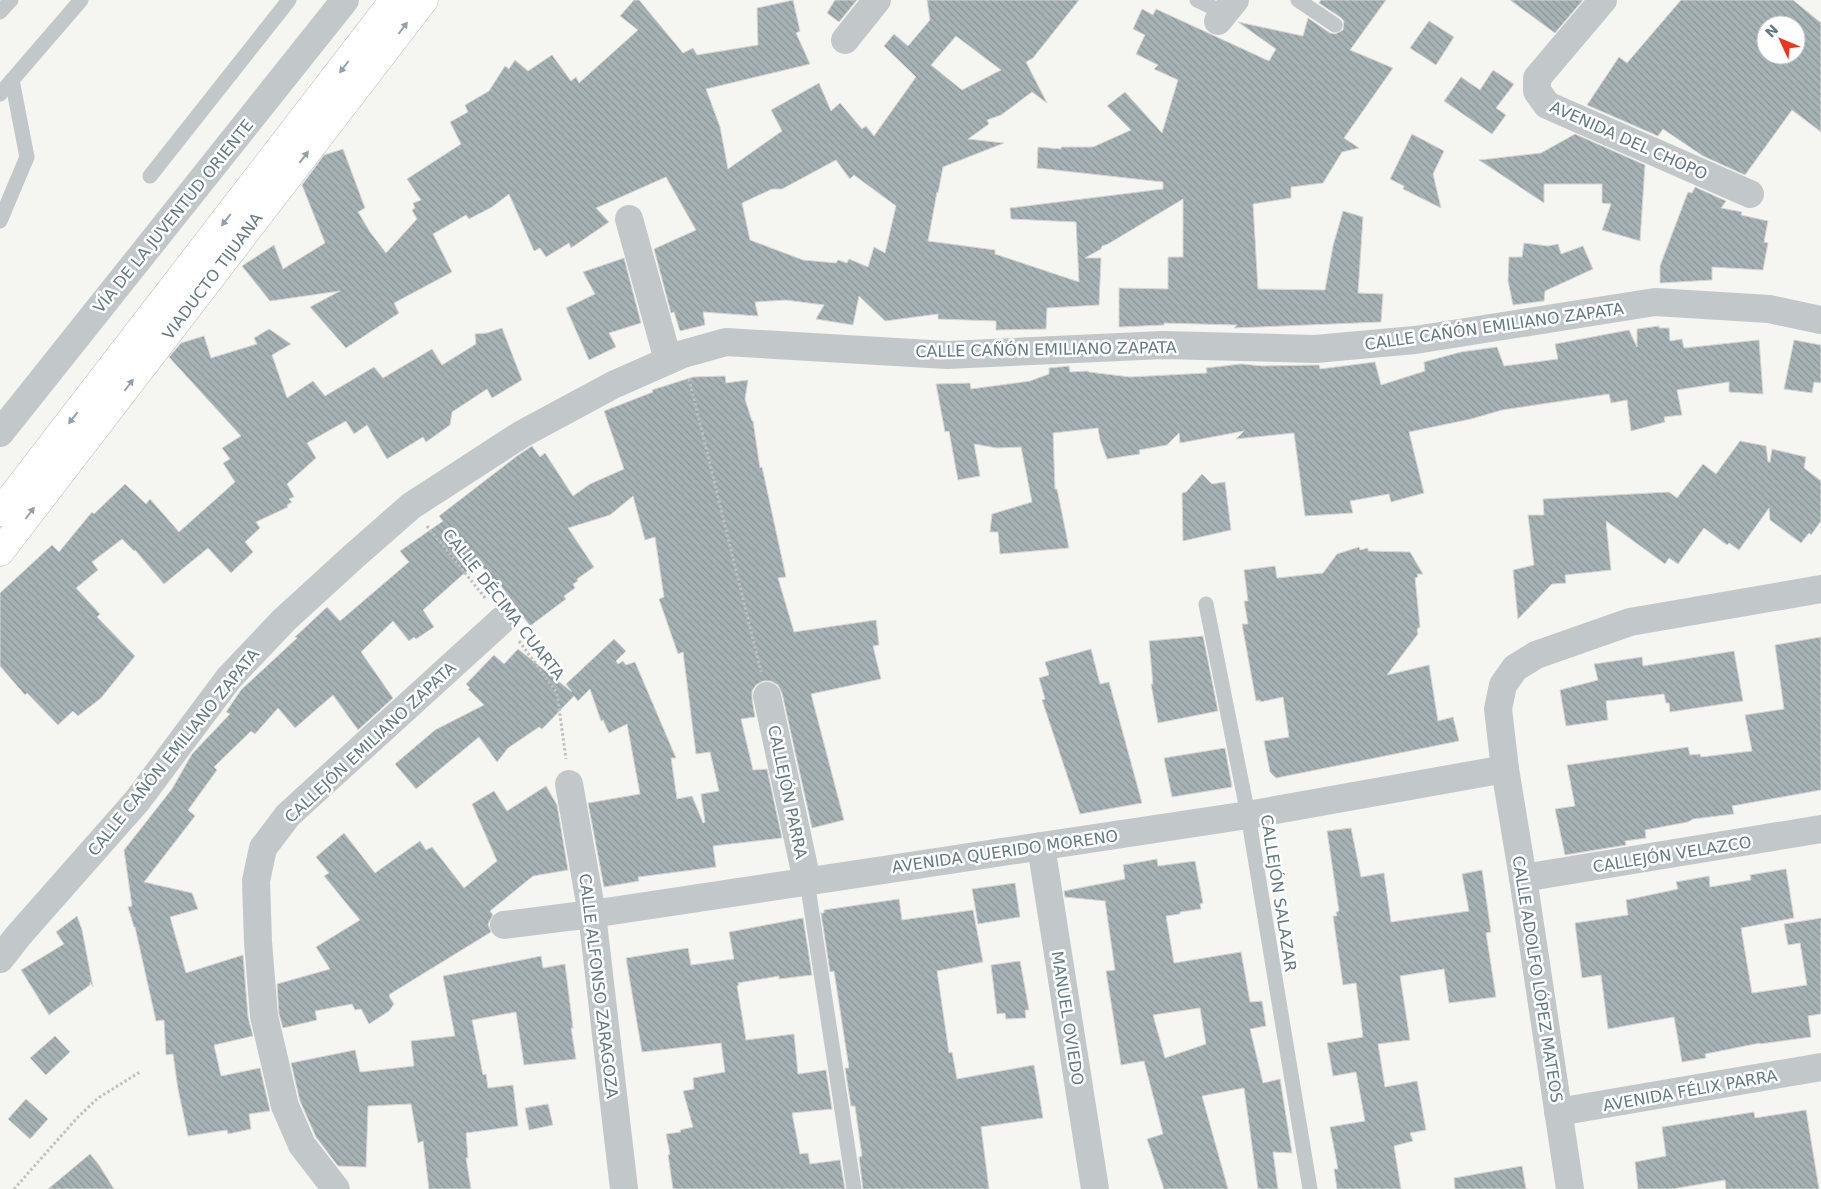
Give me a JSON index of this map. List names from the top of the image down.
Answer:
{
  "streets": {
    "highway": ["VIADUCTO TIJUANA"],
    "street": [
      "AVENIDA DEL CHOPO",
      "VÍA DE LA JUVENTUD ORIENTE",
      "CALLE CAÑÓN EMILIANO ZAPATA",
      "CALLEJÓN EMILIANO ZAPATA",
      "CALLEJÓN PARRA",
      "AVENIDA QUERIDO MORENO",
      "CALLEJÓN VELAZCO",
      "CALLE ADOLFO LÓPEZ MATEOS",
      "CALLE ALFONSO ZARAGOZA",
      "MANUEL OVIEDO",
      "AVENIDA FÉLIX PARRA"
    ],
    "lane": ["CALLEJÓN SALAZAR"],
    "path": ["CALLE DÉCIMA CUARTA"]
  },
  "crossings": [
    ["CALLE CAÑÓN EMILIANO ZAPATA", "CALLE DÉCIMA CUARTA"],
    ["CALLE DÉCIMA CUARTA", "CALLEJÓN EMILIANO ZAPATA"],
    ["CALLE DÉCIMA CUARTA", "CALLE ALFONSO ZARAGOZA"],
    ["CALLEJÓN PARRA", "AVENIDA QUERIDO MORENO"],
    ["AVENIDA QUERIDO MORENO", "CALLEJÓN SALAZAR"],
    ["AVENIDA QUERIDO MORENO", "CALLE ADOLFO LÓPEZ MATEOS"],
    ["AVENIDA QUERIDO MORENO", "CALLE ALFONSO ZARAGOZA"],
    ["AVENIDA QUERIDO MORENO", "MANUEL OVIEDO"],
    ["CALLEJÓN VELAZCO", "CALLE ADOLFO LÓPEZ MATEOS"],
    ["CALLE ADOLFO LÓPEZ MATEOS", "AVENIDA FÉLIX PARRA"]
  ],
  "north": "top left"
}
